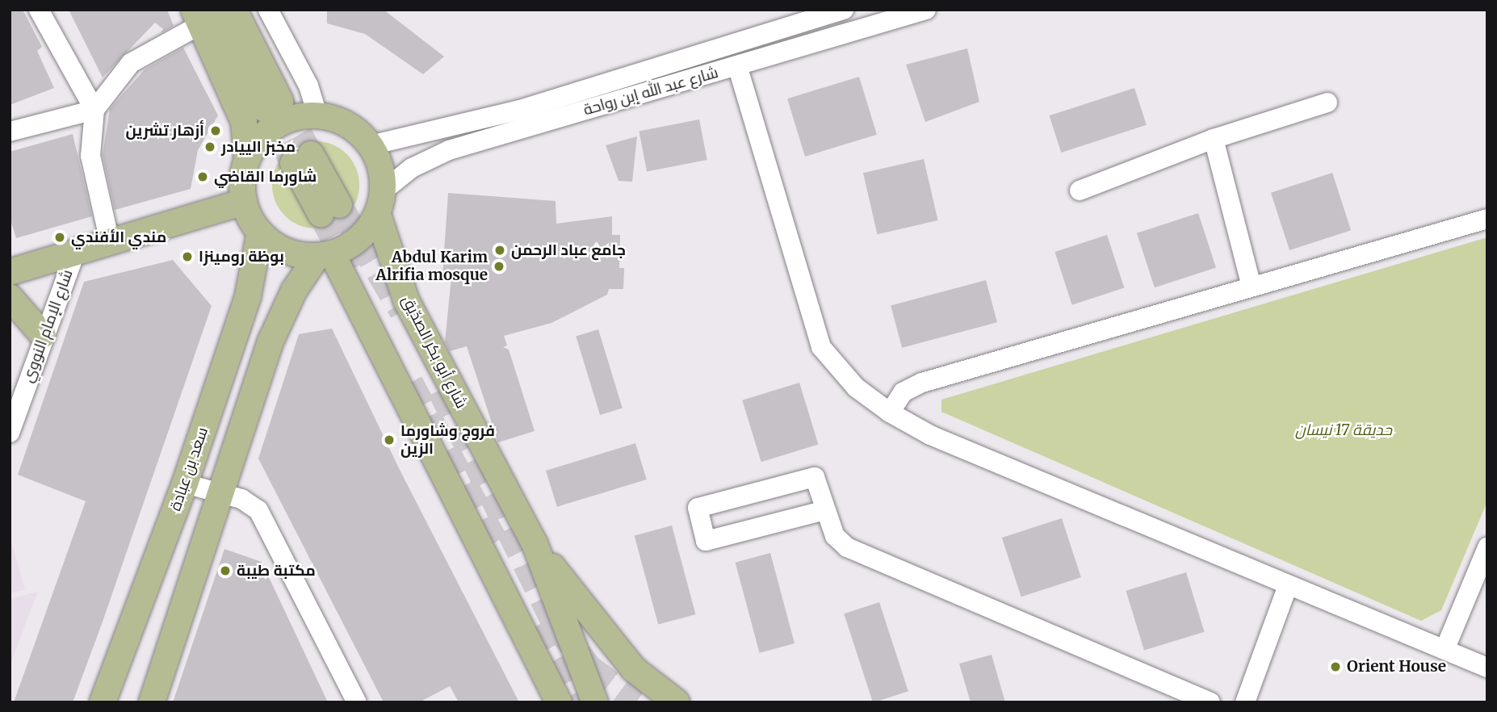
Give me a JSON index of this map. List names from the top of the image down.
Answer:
{
  "streets": {
    "main road": ["شارع أبو بكر الصدّيق", "سعد بن عبادة"],
    "street": ["شارع عبد الله إبن رواحة", "شارع الإمام النووي"]
  },
  "crossings": [
    ["شارع عبد الله إبن رواحة", "شارع أبو بكر الصدّيق"],
    ["شارع عبد الله إبن رواحة", "سعد بن عبادة"],
    ["شارع أبو بكر الصدّيق", "سعد بن عبادة"]
  ],
  "parks": ["حديقة 17 نيسان"],
  "places": [
    "أزهار تشرين",
    "مخبز الييادر",
    "شاورما القاضي",
    "مندي الأفندي",
    "جامع عباد الرحمن",
    "بوظة رومينزا",
    "Abdul Karim Alrifia mosque",
    "فروج وشاورما الزين",
    "مكتبة طيبة",
    "Orient House"
  ]
}
